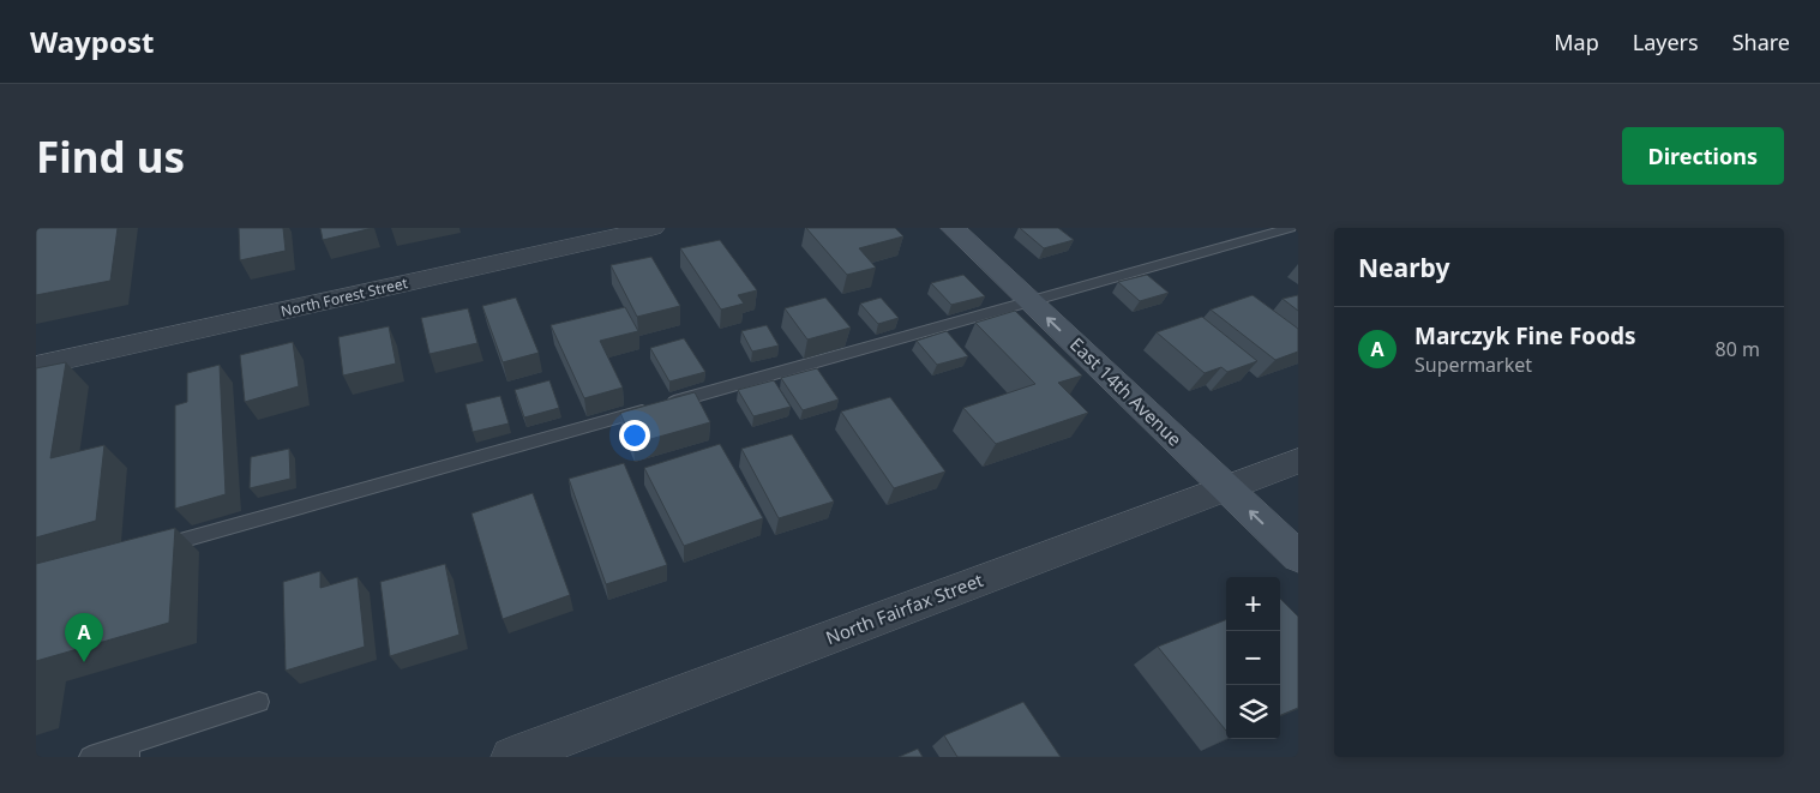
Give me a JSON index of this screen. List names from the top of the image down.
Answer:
{
  "streets": {
    "main road": ["East 14th Avenue"],
    "street": ["North Forest Street", "North Fairfax Street"]
  },
  "crossings": [
    ["East 14th Avenue", "North Fairfax Street"]
  ],
  "one_way": ["East 14th Avenue"],
  "page": {
    "header": "Waypost",
    "nav": ["Map", "Layers", "Share"],
    "buttons": "Directions",
    "title": "Find us",
    "heading": "Nearby",
    "list": [
      {
        "mark": "A",
        "name": "Marczyk Fine Foods",
        "note": "Supermarket",
        "value": "80 m"
      }
    ],
    "map_buttons": ["+", "−"],
    "pins": "A"
  }
}
